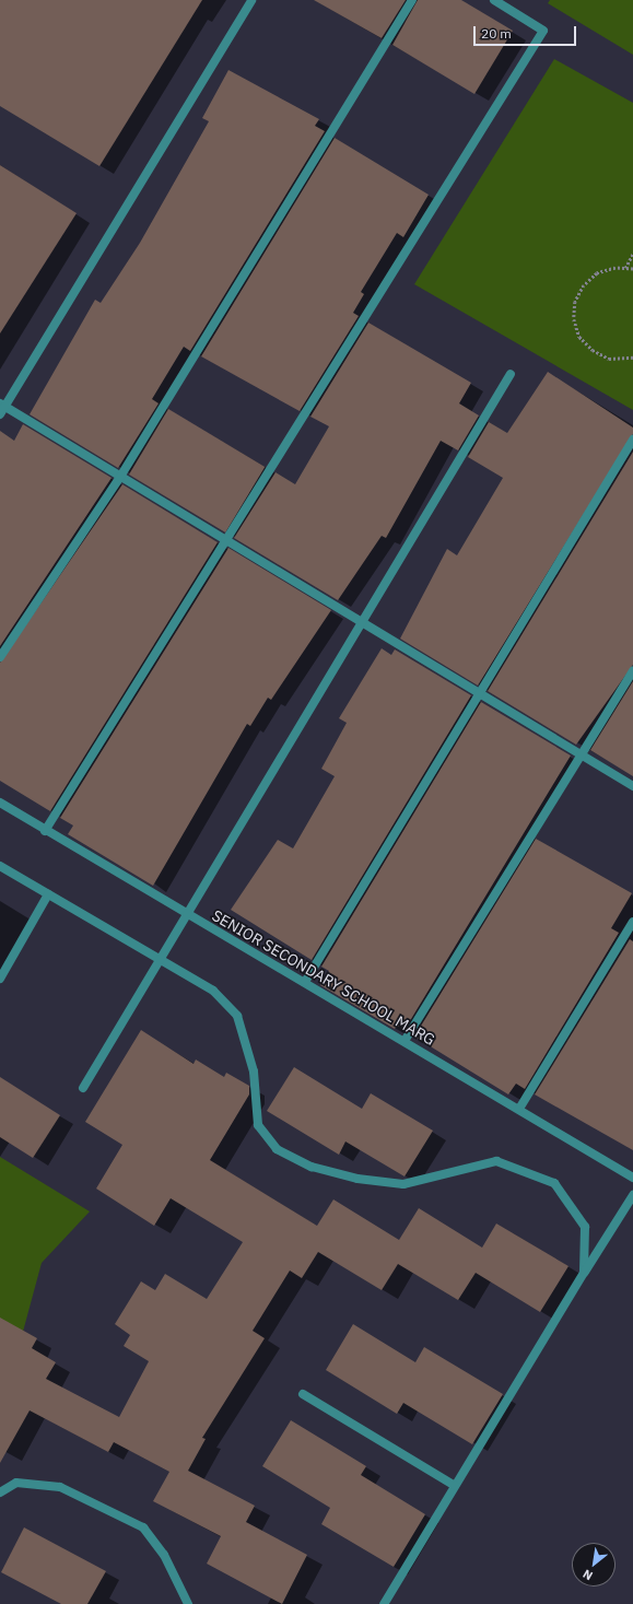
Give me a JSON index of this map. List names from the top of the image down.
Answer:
{
  "streets": {
    "street": ["SENIOR SECONDARY SCHOOL MARG"]
  },
  "scale_bar": "20 m",
  "north": "bottom left"
}
